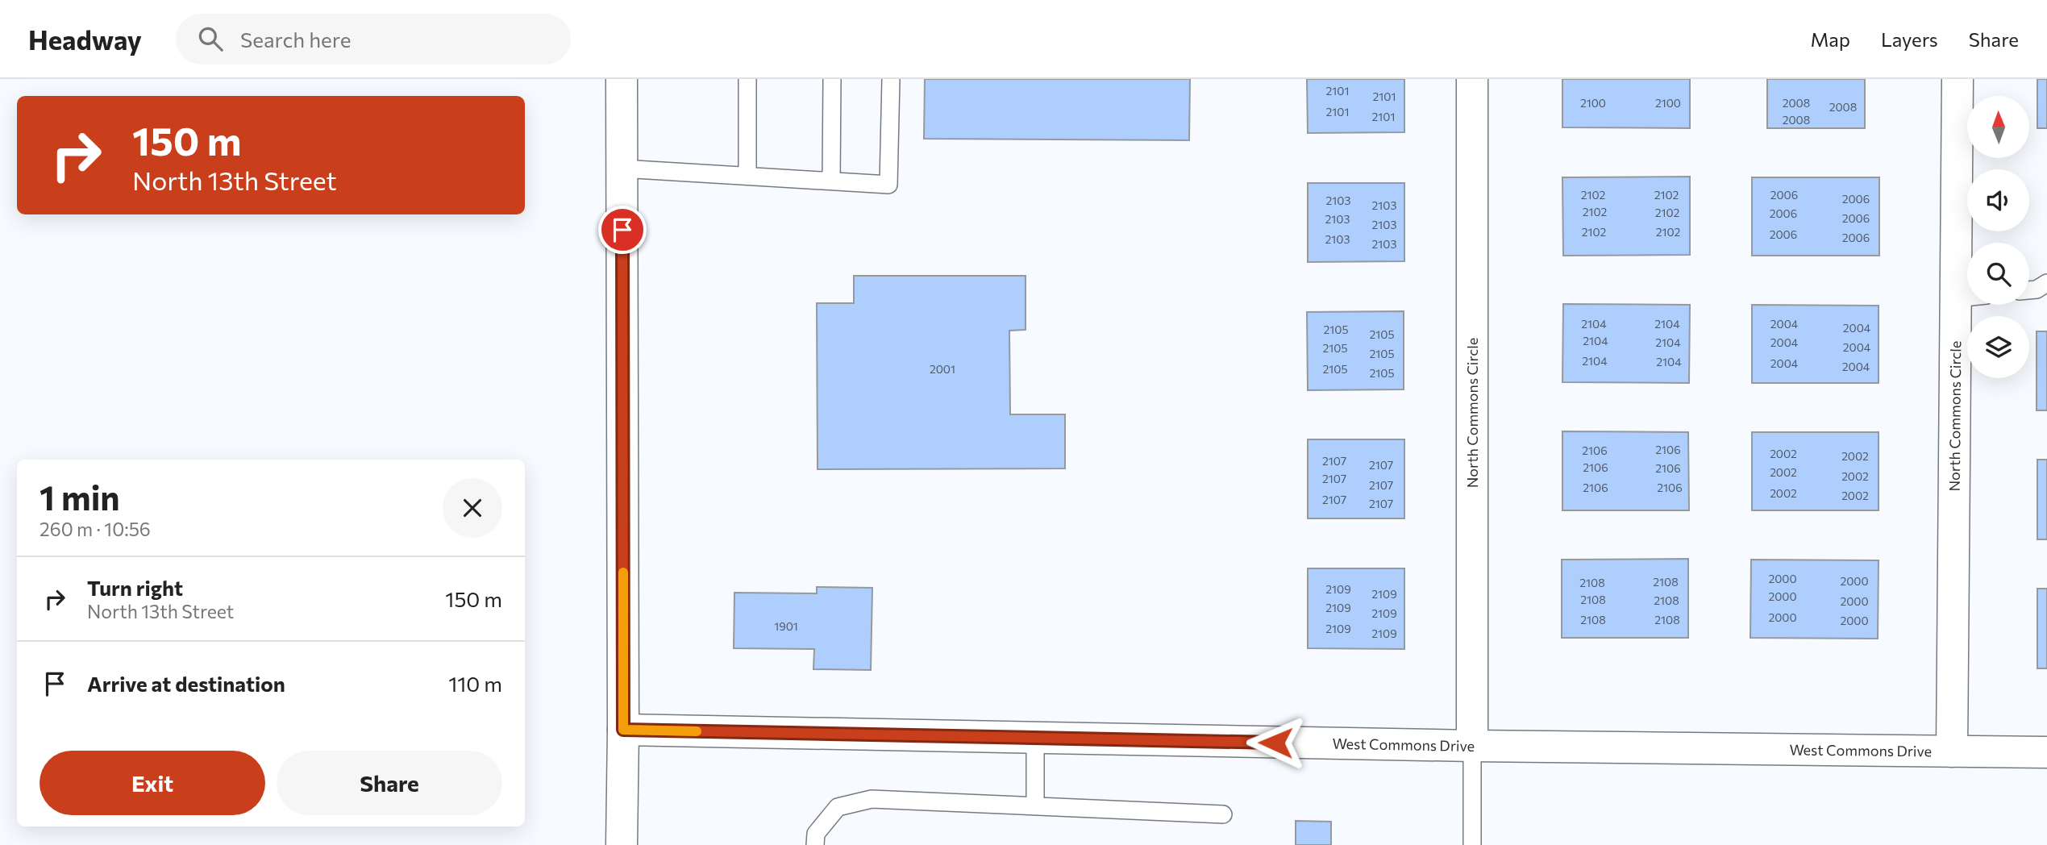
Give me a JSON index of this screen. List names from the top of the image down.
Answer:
{
  "streets": {
    "street": ["North Commons Circle", "West Commons Drive"]
  },
  "crossings": [
    ["North Commons Circle", "West Commons Drive"]
  ],
  "house_numbers": [
    "2101",
    "2101",
    "2100",
    "2100",
    "2008",
    "2008",
    "2101",
    "2101",
    "2008",
    "2102",
    "2102",
    "2006",
    "2006",
    "2103",
    "2103",
    "2102",
    "2102",
    "2006",
    "2006",
    "2103",
    "2103",
    "2102",
    "2102",
    "2006",
    "2006",
    "2103",
    "2103",
    "2104",
    "2104",
    "2004",
    "2004",
    "2105",
    "2105",
    "2104",
    "2104",
    "2004",
    "2004",
    "2105",
    "2105",
    "2104",
    "2104",
    "2004",
    "2004",
    "2001",
    "2105",
    "2105",
    "2106",
    "2106",
    "2002",
    "2002",
    "2107",
    "2107",
    "2106",
    "2106",
    "2002",
    "2002",
    "2107",
    "2107",
    "2106",
    "2106",
    "2002",
    "2002",
    "2107",
    "2107",
    "2000",
    "2000",
    "2108",
    "2108",
    "2109",
    "2109",
    "2000",
    "2108",
    "2108",
    "2000",
    "2109",
    "2109",
    "2000",
    "2108",
    "2108",
    "2000",
    "1901",
    "2109",
    "2109"
  ],
  "north": "top",
  "page": {
    "header": "Headway",
    "search": "Search here",
    "nav": ["Map", "Layers", "Share"],
    "turn": ["150 m", "North 13th Street"],
    "heading": ["1 min", "260 m · 10:56"],
    "list": [
      {
        "name": "Turn right",
        "note": "North 13th Street",
        "value": "150 m"
      },
      {
        "name": "Arrive at destination",
        "value": "110 m"
      }
    ],
    "buttons": ["Exit", "Share"]
  }
}
